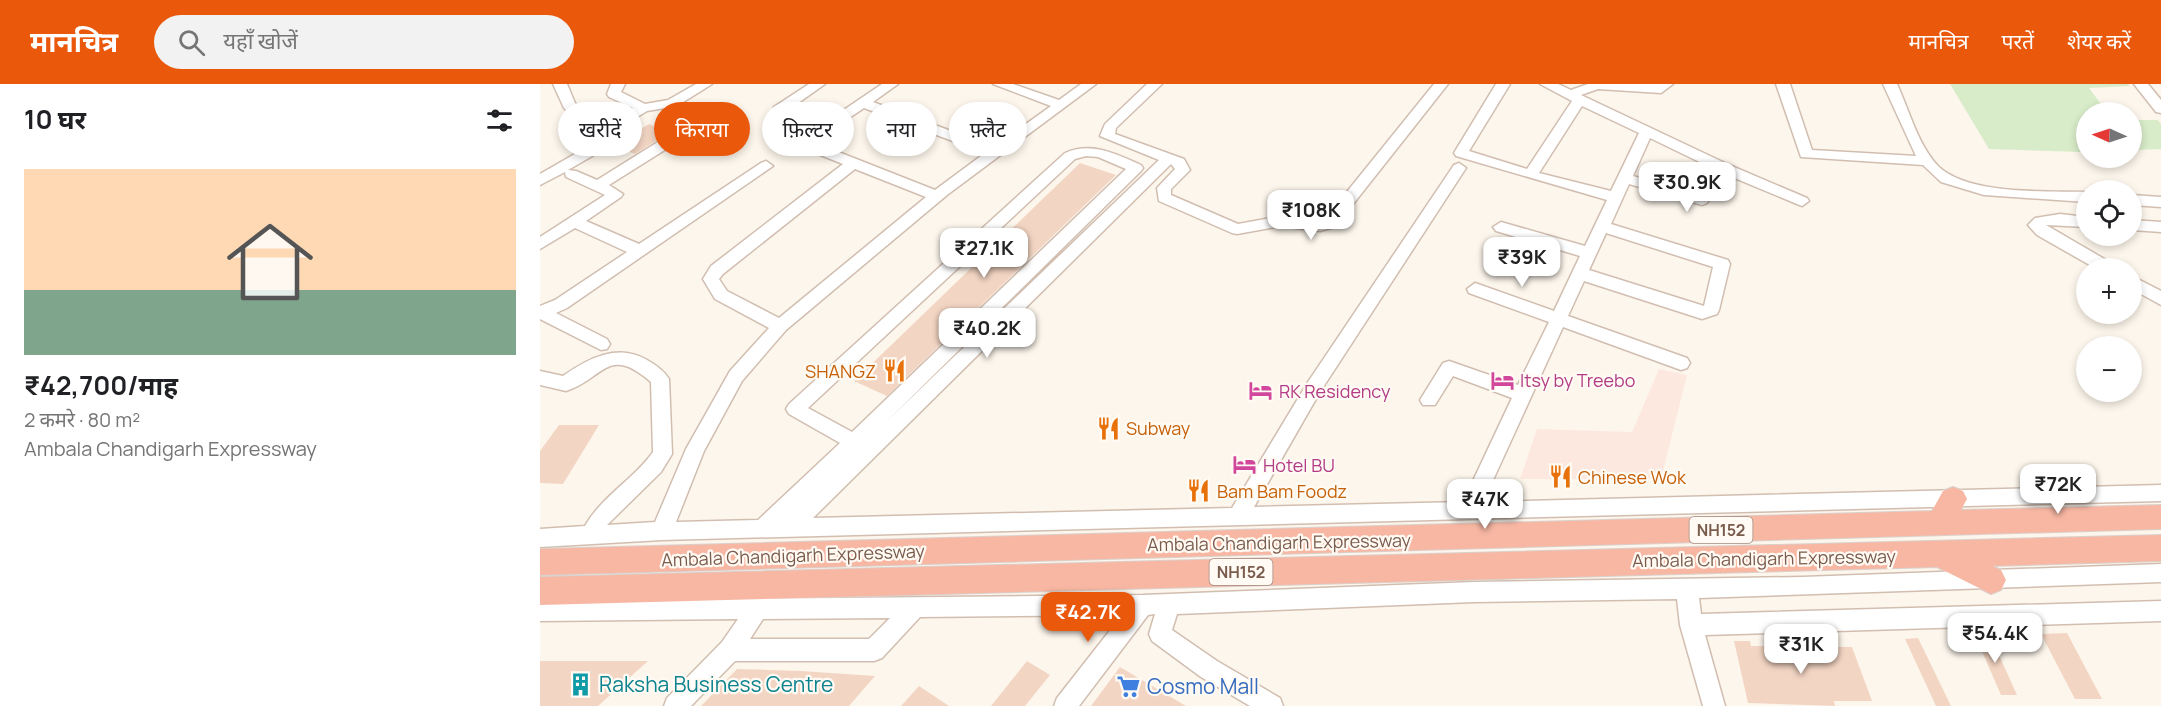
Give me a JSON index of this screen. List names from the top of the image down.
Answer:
{
  "streets": {
    "highway": ["NH152", "Ambala Chandigarh Expressway"]
  },
  "places": {
    "restaurant": [
      "SHANGZ",
      "Subway",
      "Chinese Wok",
      "Bam Bam Foodz"
    ],
    "hotel": ["Itsy by Treebo", "RK Residency", "Hotel BU"],
    "building": ["Raksha Business Centre"],
    "supermarket": ["Cosmo Mall"]
  },
  "north": "left",
  "page": {
    "header": "मानचित्र",
    "search": "यहाँ खोजें",
    "nav": ["मानचित्र", "परतें", "शेयर करें"],
    "heading": "10 घर",
    "map_buttons": ["+", "−"],
    "chip": [
      "खरीदें",
      "किराया",
      "फ़िल्टर",
      "नया",
      "फ़्लैट"
    ],
    "list": [
      {
        "name": "₹42,700/माह",
        "note": "2 कमरे · 80 m² · Ambala Chandigarh Expressway"
      }
    ],
    "price": [
      "₹30.9K",
      "₹108K",
      "₹27.1K",
      "₹39K",
      "₹40.2K",
      "₹72K",
      "₹47K",
      "₹42.7K",
      "₹54.4K",
      "₹31K"
    ]
  }
}
